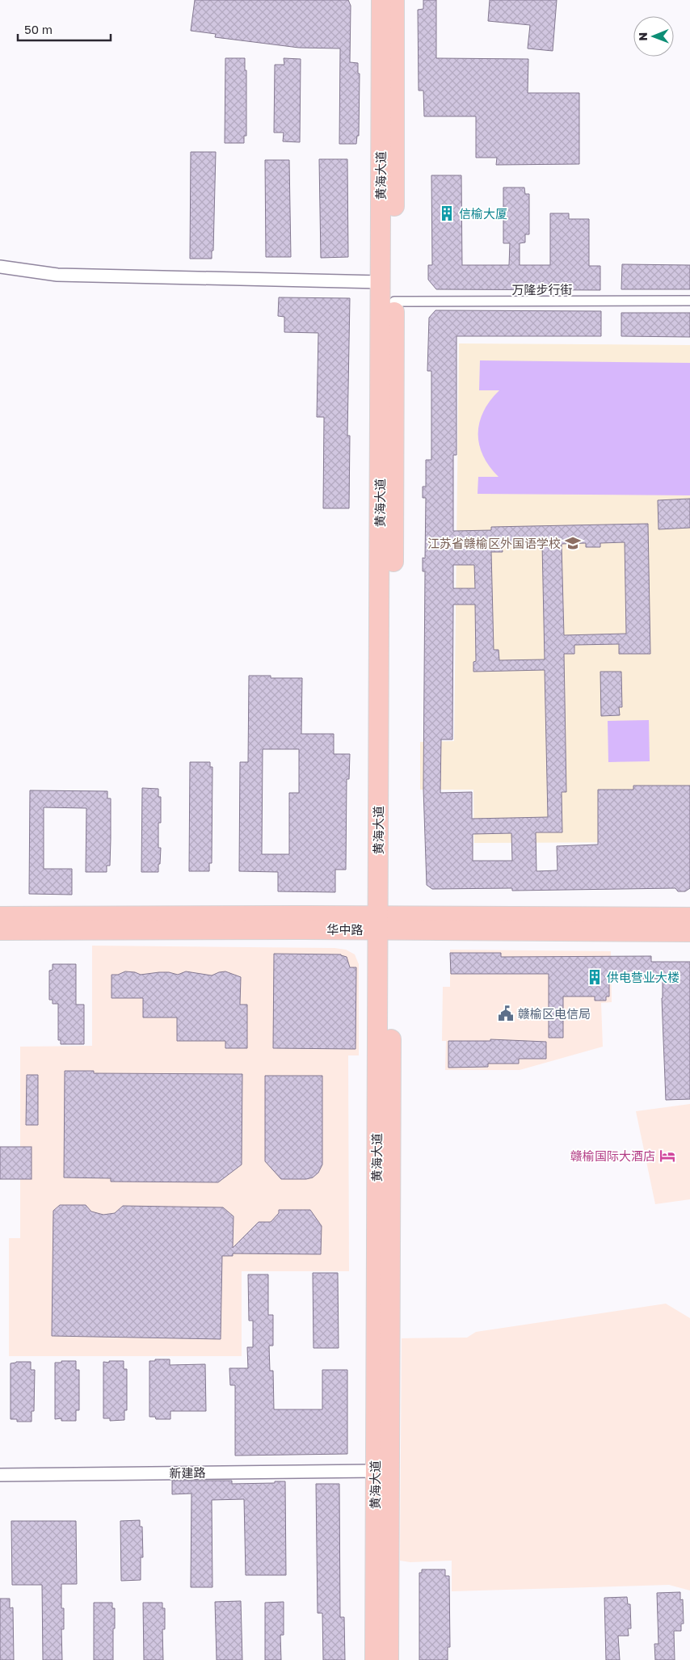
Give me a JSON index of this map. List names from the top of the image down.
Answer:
{
  "streets": {
    "main road": ["黄海大道", "华中路"],
    "street": ["万隆步行街", "新建路"]
  },
  "crossings": [
    ["黄海大道", "万隆步行街"],
    ["黄海大道", "华中路"],
    ["黄海大道", "新建路"]
  ],
  "places": {
    "building": ["信榆大厦", "供电营业大楼"],
    "school or university": ["江苏省赣榆区外国语学校"],
    "public building": ["赣榆区电信局"],
    "hotel": ["赣榆国际大酒店"]
  },
  "scale_bar": "50 m",
  "north": "left"
}
